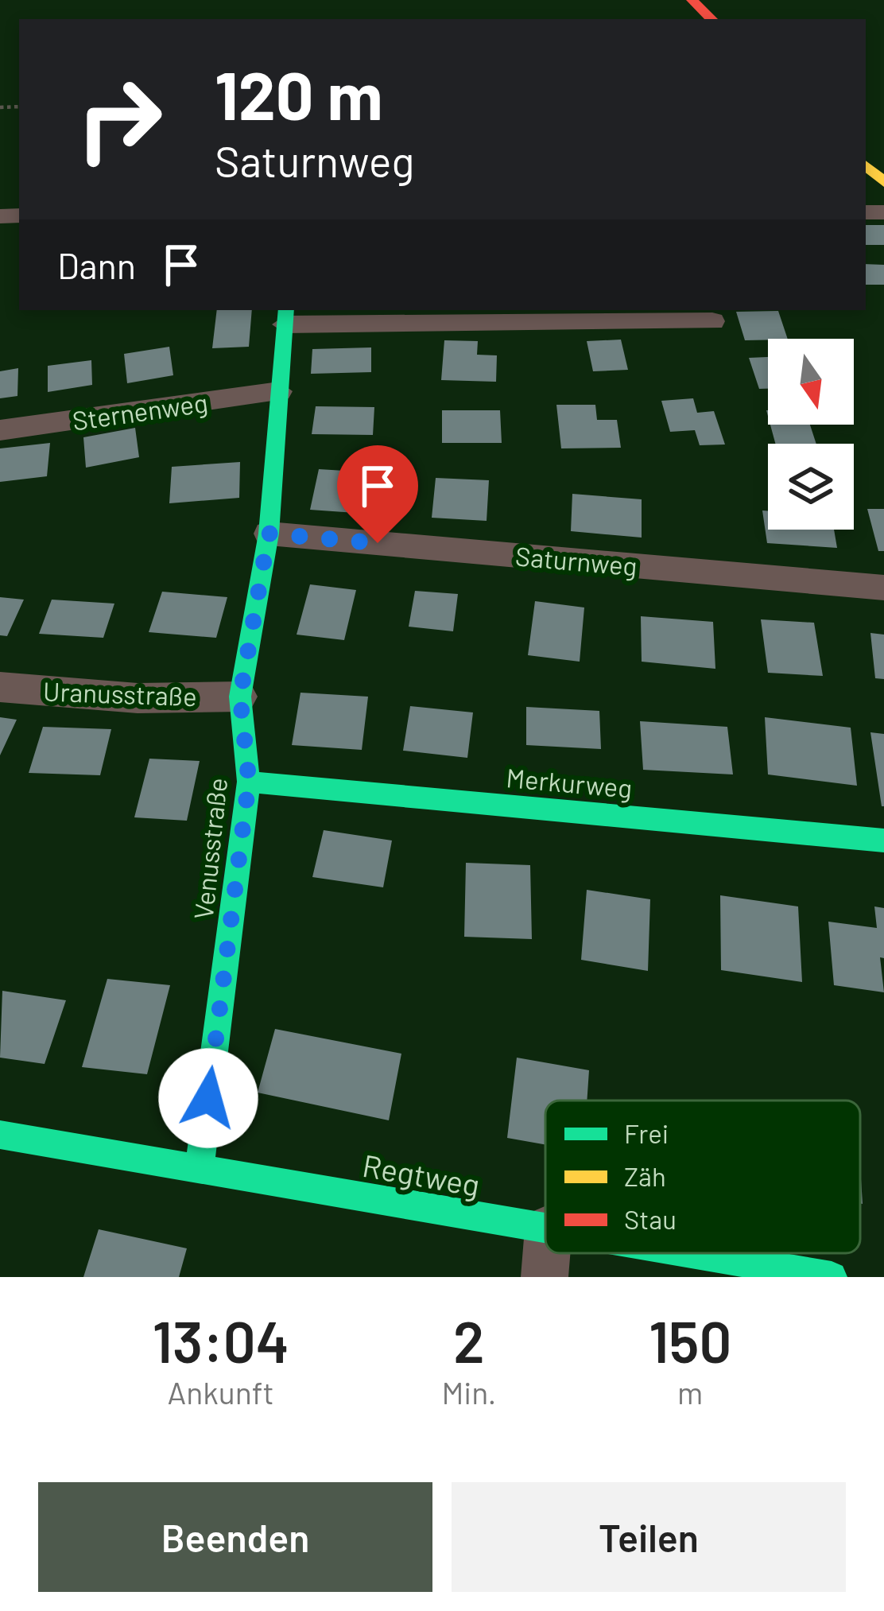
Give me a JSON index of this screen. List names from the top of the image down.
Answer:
{
  "streets": {
    "street": [
      "Sternenweg",
      "Saturnweg",
      "Uranusstraße",
      "Merkurweg",
      "Venusstraße",
      "Regtweg"
    ]
  },
  "crossings": [
    ["Sternenweg", "Venusstraße"],
    ["Saturnweg", "Venusstraße"],
    ["Uranusstraße", "Venusstraße"],
    ["Merkurweg", "Venusstraße"],
    ["Venusstraße", "Regtweg"]
  ],
  "legend": ["Frei", "Zäh", "Stau"],
  "north": "bottom",
  "page": {
    "turn": ["120 m", "Saturnweg"],
    "then": "Dann",
    "eta": [
      "13:04",
      "Ankunft",
      "2",
      "Min.",
      "150",
      "m"
    ],
    "buttons": ["Beenden", "Teilen"]
  }
}
